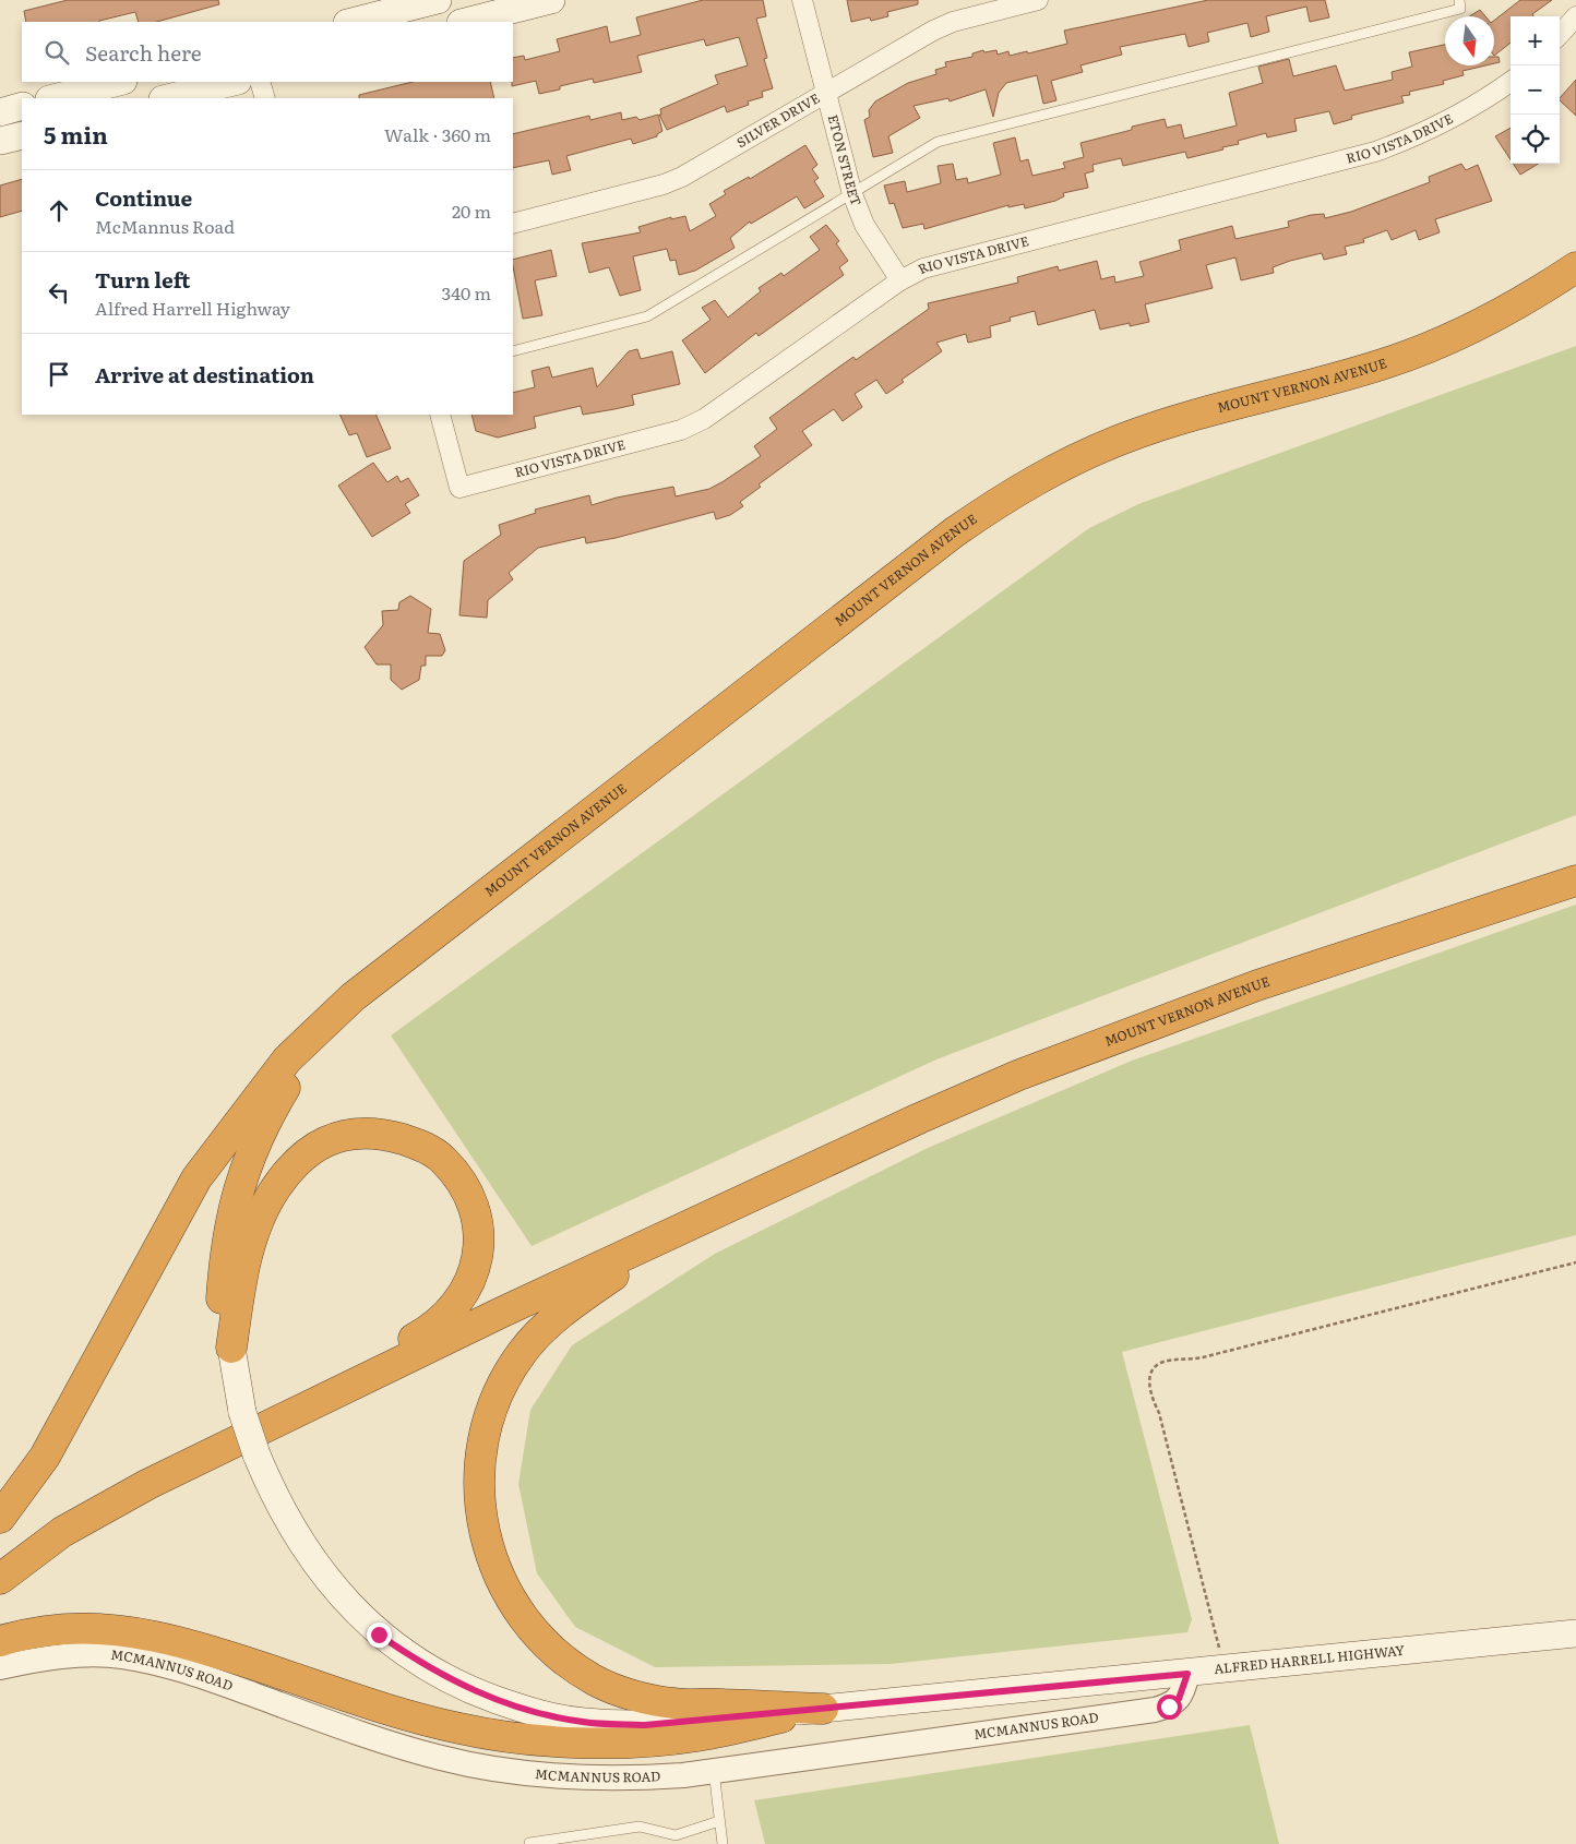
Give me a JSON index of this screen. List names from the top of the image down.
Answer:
{
  "streets": {
    "highway": ["MOUNT VERNON AVENUE"],
    "main road": ["ALFRED HARRELL HIGHWAY"],
    "street": [
      "SILVER DRIVE",
      "RIO VISTA DRIVE",
      "ETON STREET",
      "MCMANNUS ROAD"
    ]
  },
  "crossings": [
    ["SILVER DRIVE", "ETON STREET"],
    ["RIO VISTA DRIVE", "ETON STREET"],
    ["ALFRED HARRELL HIGHWAY", "MCMANNUS ROAD"]
  ],
  "north": "bottom",
  "page": {
    "map_buttons": ["+", "−"],
    "search": "Search here",
    "heading": ["5 min", "Walk · 360 m"],
    "list": [
      ["Continue", "McMannus Road", "20 m"],
      ["Turn left", "Alfred Harrell Highway", "340 m"],
      "Arrive at destination"
    ]
  }
}
